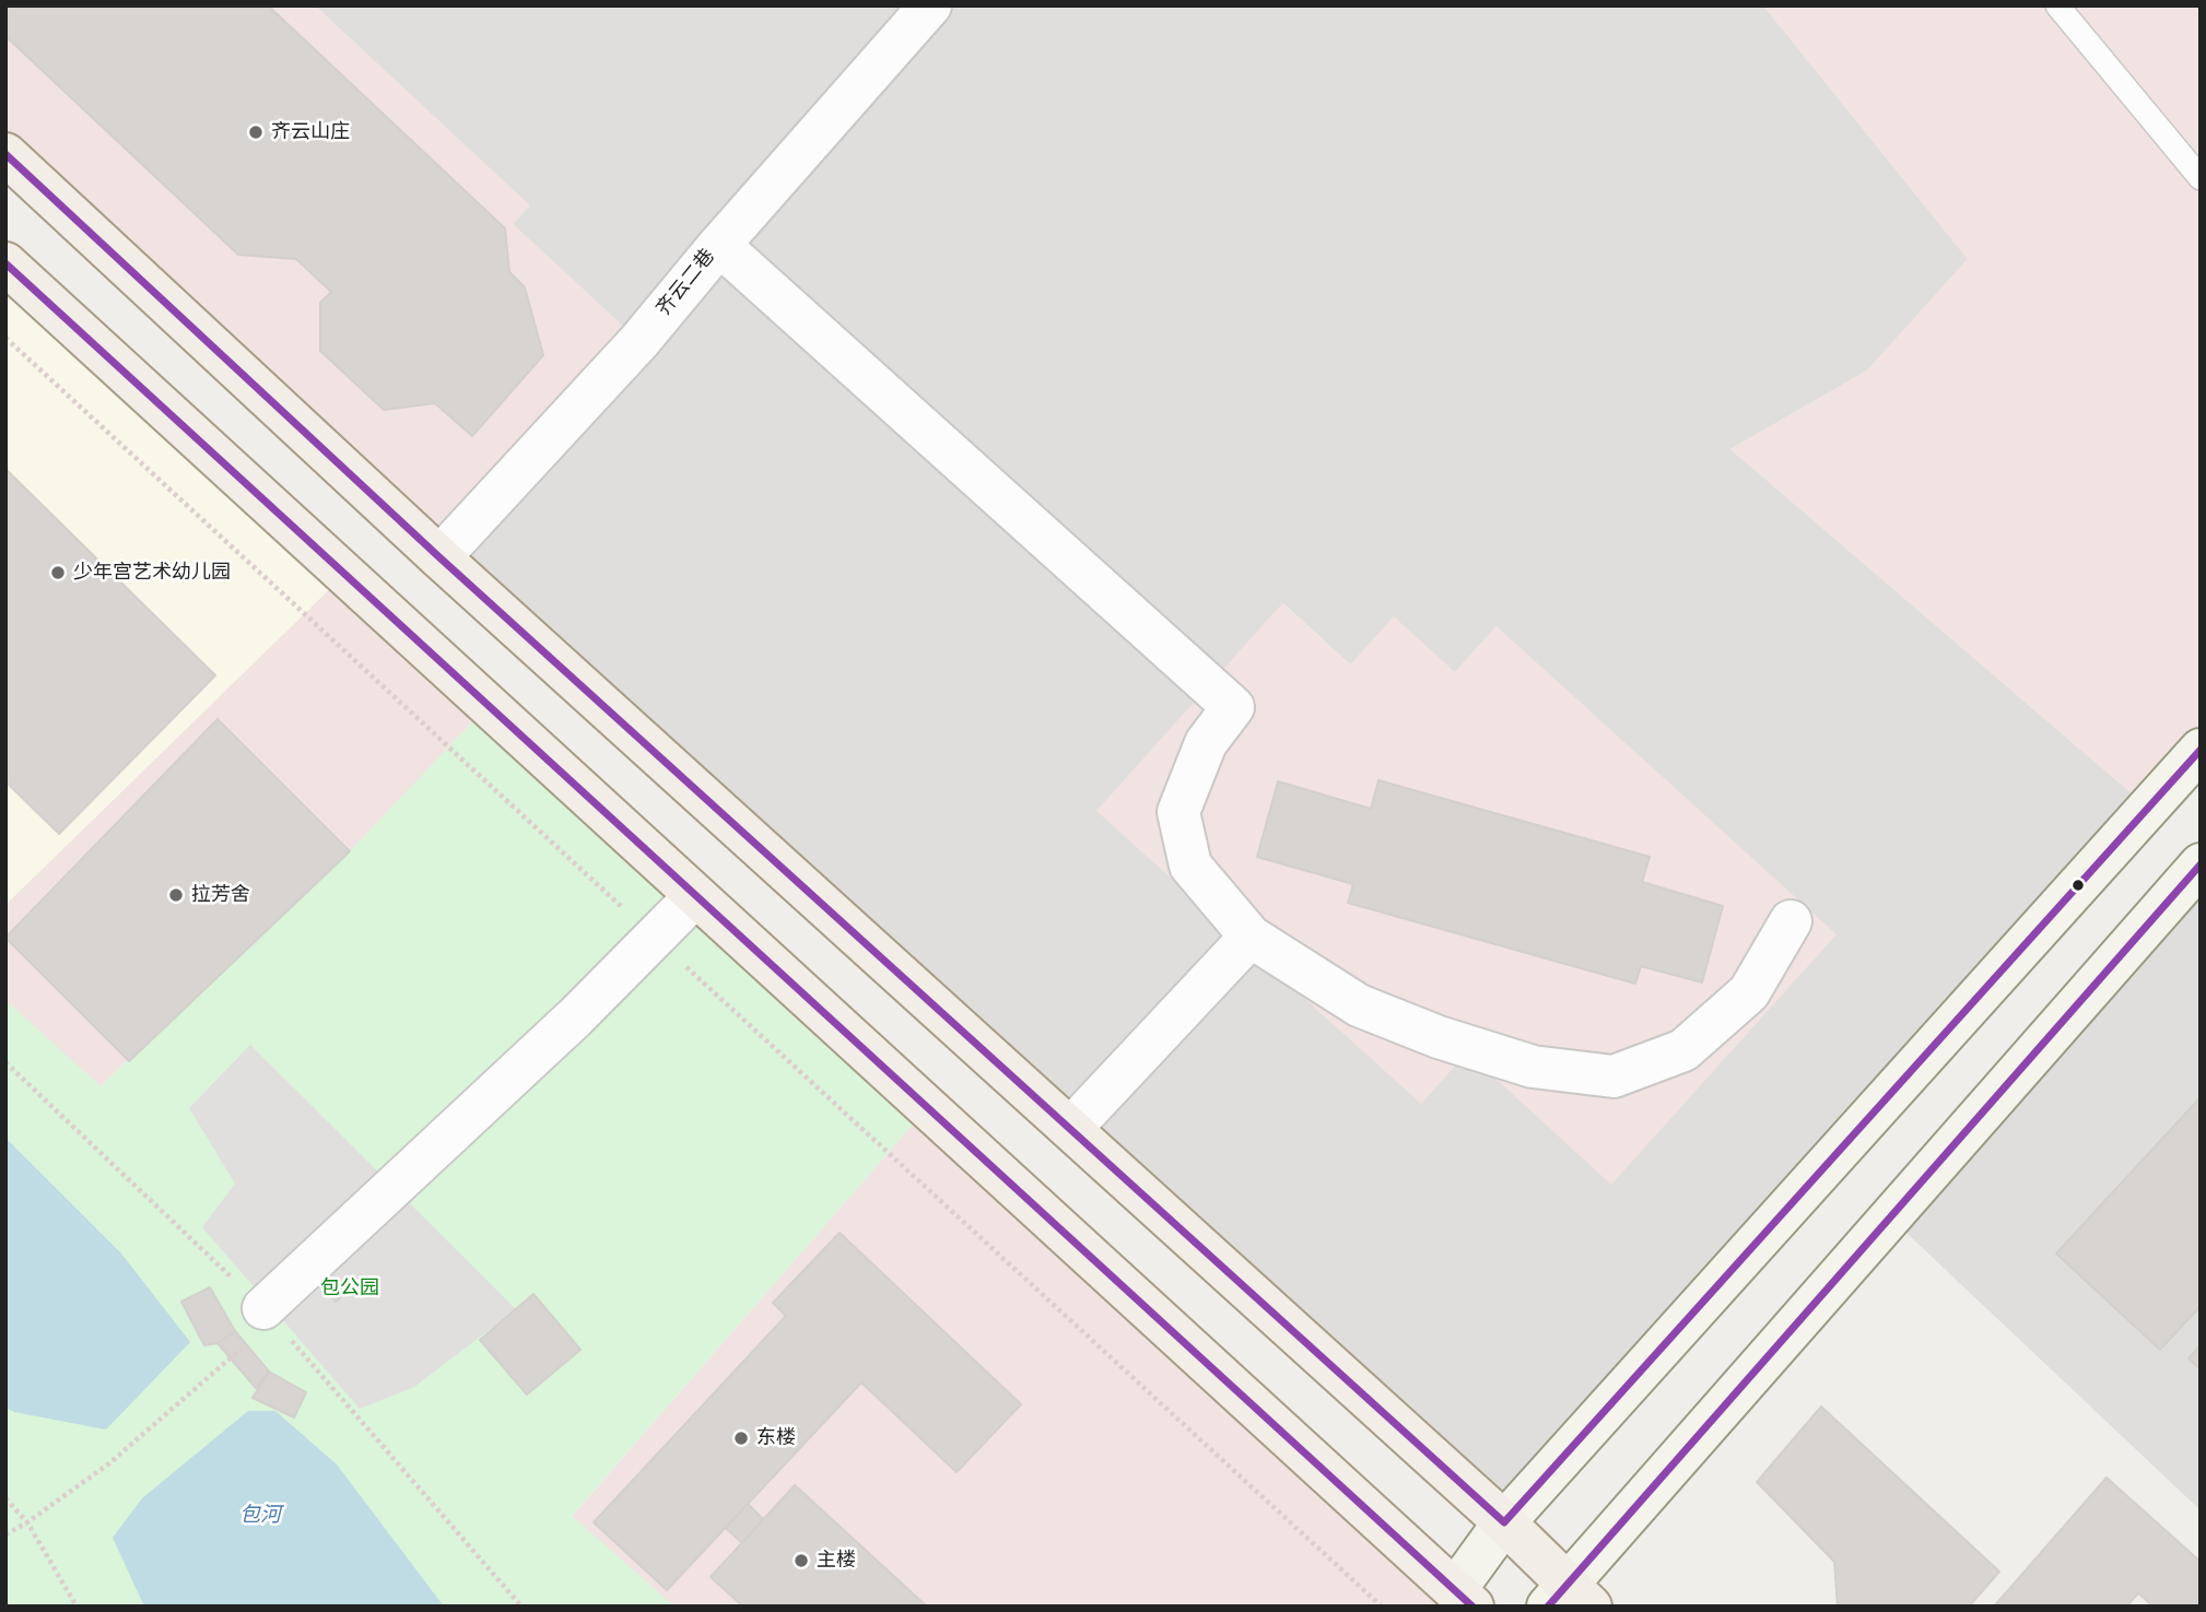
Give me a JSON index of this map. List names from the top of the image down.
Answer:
{
  "streets": {
    "street": ["齐云二巷"]
  },
  "water": ["包河"],
  "parks": ["包公园"],
  "places": [
    "齐云山庄",
    "少年宫艺术幼儿园",
    "拉芳舍",
    "东楼",
    "主楼"
  ]
}
